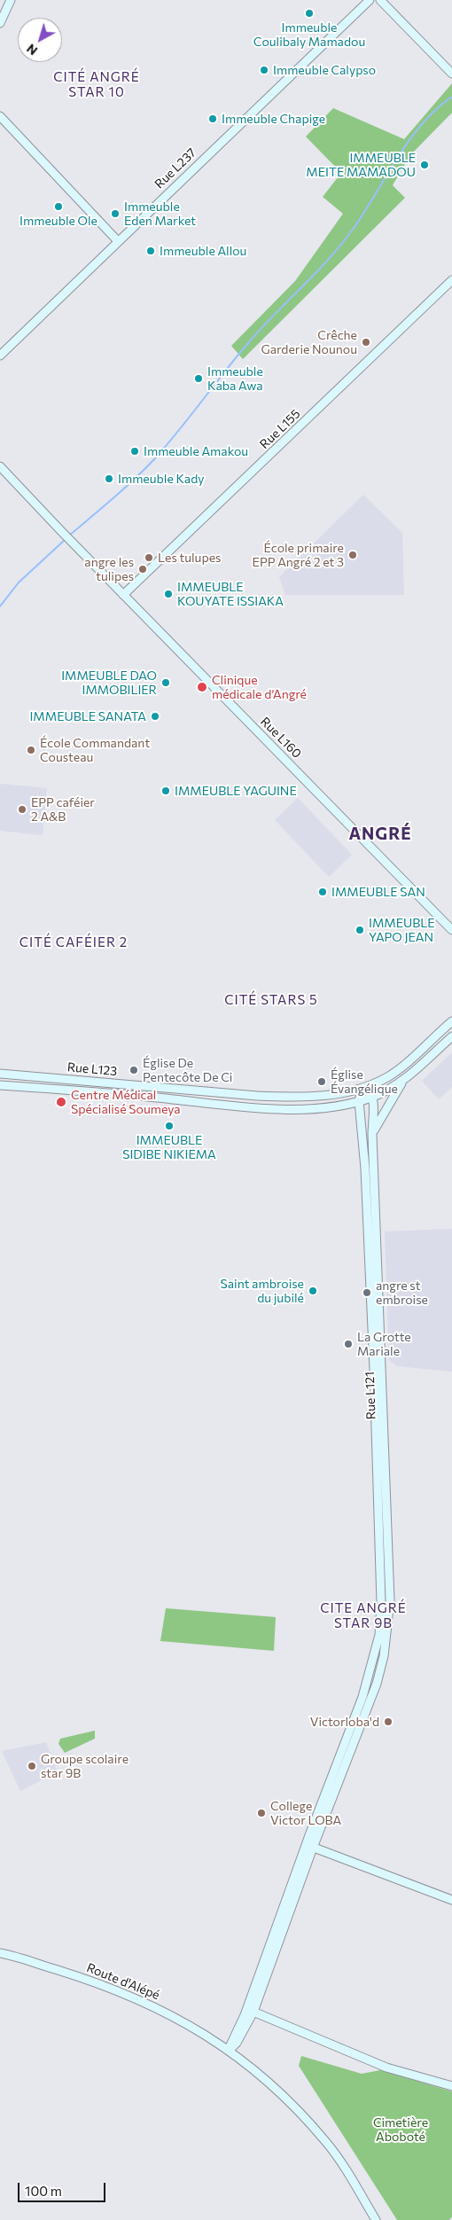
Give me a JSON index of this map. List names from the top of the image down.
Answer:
{
  "streets": {
    "main road": [
      "Rue L237",
      "Rue L155",
      "Rue L160",
      "Rue L123",
      "Rue L121",
      "Route d'Alépé"
    ]
  },
  "crossings": [
    ["Rue L155", "Rue L160"],
    ["Rue L123", "Rue L121"]
  ],
  "districts": [
    "CITÉ ANGRÉ STAR 10",
    "ANGRÉ",
    "CITÉ CAFÉIER 2",
    "CITÉ STARS 5",
    "CITE ANGRÉ STAR 9B"
  ],
  "parks": ["Cimetière Aboboté"],
  "places": [
    "Immeuble Coulibaly Mamadou",
    "Immeuble Calypso",
    "Immeuble Chapige",
    "IMMEUBLE MEITE MAMADOU",
    "Immeuble Ole",
    "Immeuble Eden Market",
    "Immeuble Allou",
    "Crêche Garderie Nounou",
    "Immeuble Kaba Awa",
    "Immeuble Amakou",
    "Immeuble Kady",
    "École primaire EPP Angré 2 et 3",
    "Les tulupes",
    "angre les tulipes",
    "IMMEUBLE KOUYATE ISSIAKA",
    "IMMEUBLE DAO IMMOBILIER",
    "Clinique médicale d’Angré",
    "IMMEUBLE SANATA",
    "École Commandant Cousteau",
    "IMMEUBLE YAGUINE",
    "EPP caféier 2 A&B",
    "IMMEUBLE SAN",
    "IMMEUBLE YAPO JEAN",
    "Église De Pentecôte De Ci",
    "Église Évangélique",
    "Centre Médical Spécialisé Soumeya",
    "IMMEUBLE SIDIBE NIKIEMA",
    "Saint ambroise du jubilé",
    "angre st embroise",
    "La Grotte Mariale",
    "Victorloba'd",
    "Groupe scolaire star 9B",
    "College Victor LOBA"
  ],
  "scale_bar": "100 m",
  "north": "bottom left"
}
